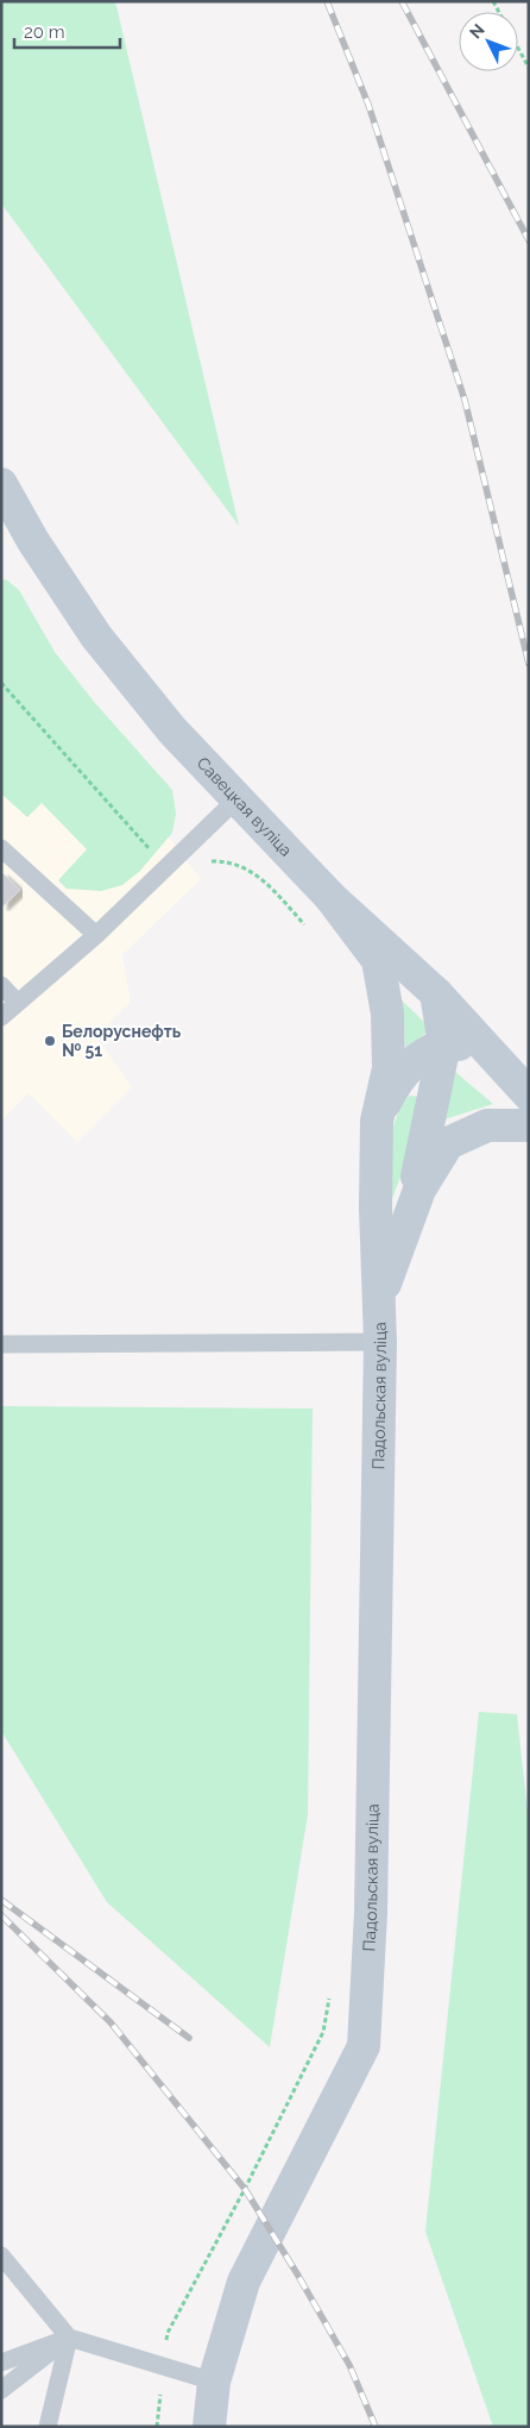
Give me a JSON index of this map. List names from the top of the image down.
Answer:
{
  "streets": {
    "main road": ["Савецкая вуліца", "Падольская вуліца"]
  },
  "crossings": [
    ["Савецкая вуліца", "Падольская вуліца"]
  ],
  "places": ["Белоруснефть № 51"],
  "scale_bar": "20 m",
  "north": "top left"
}
